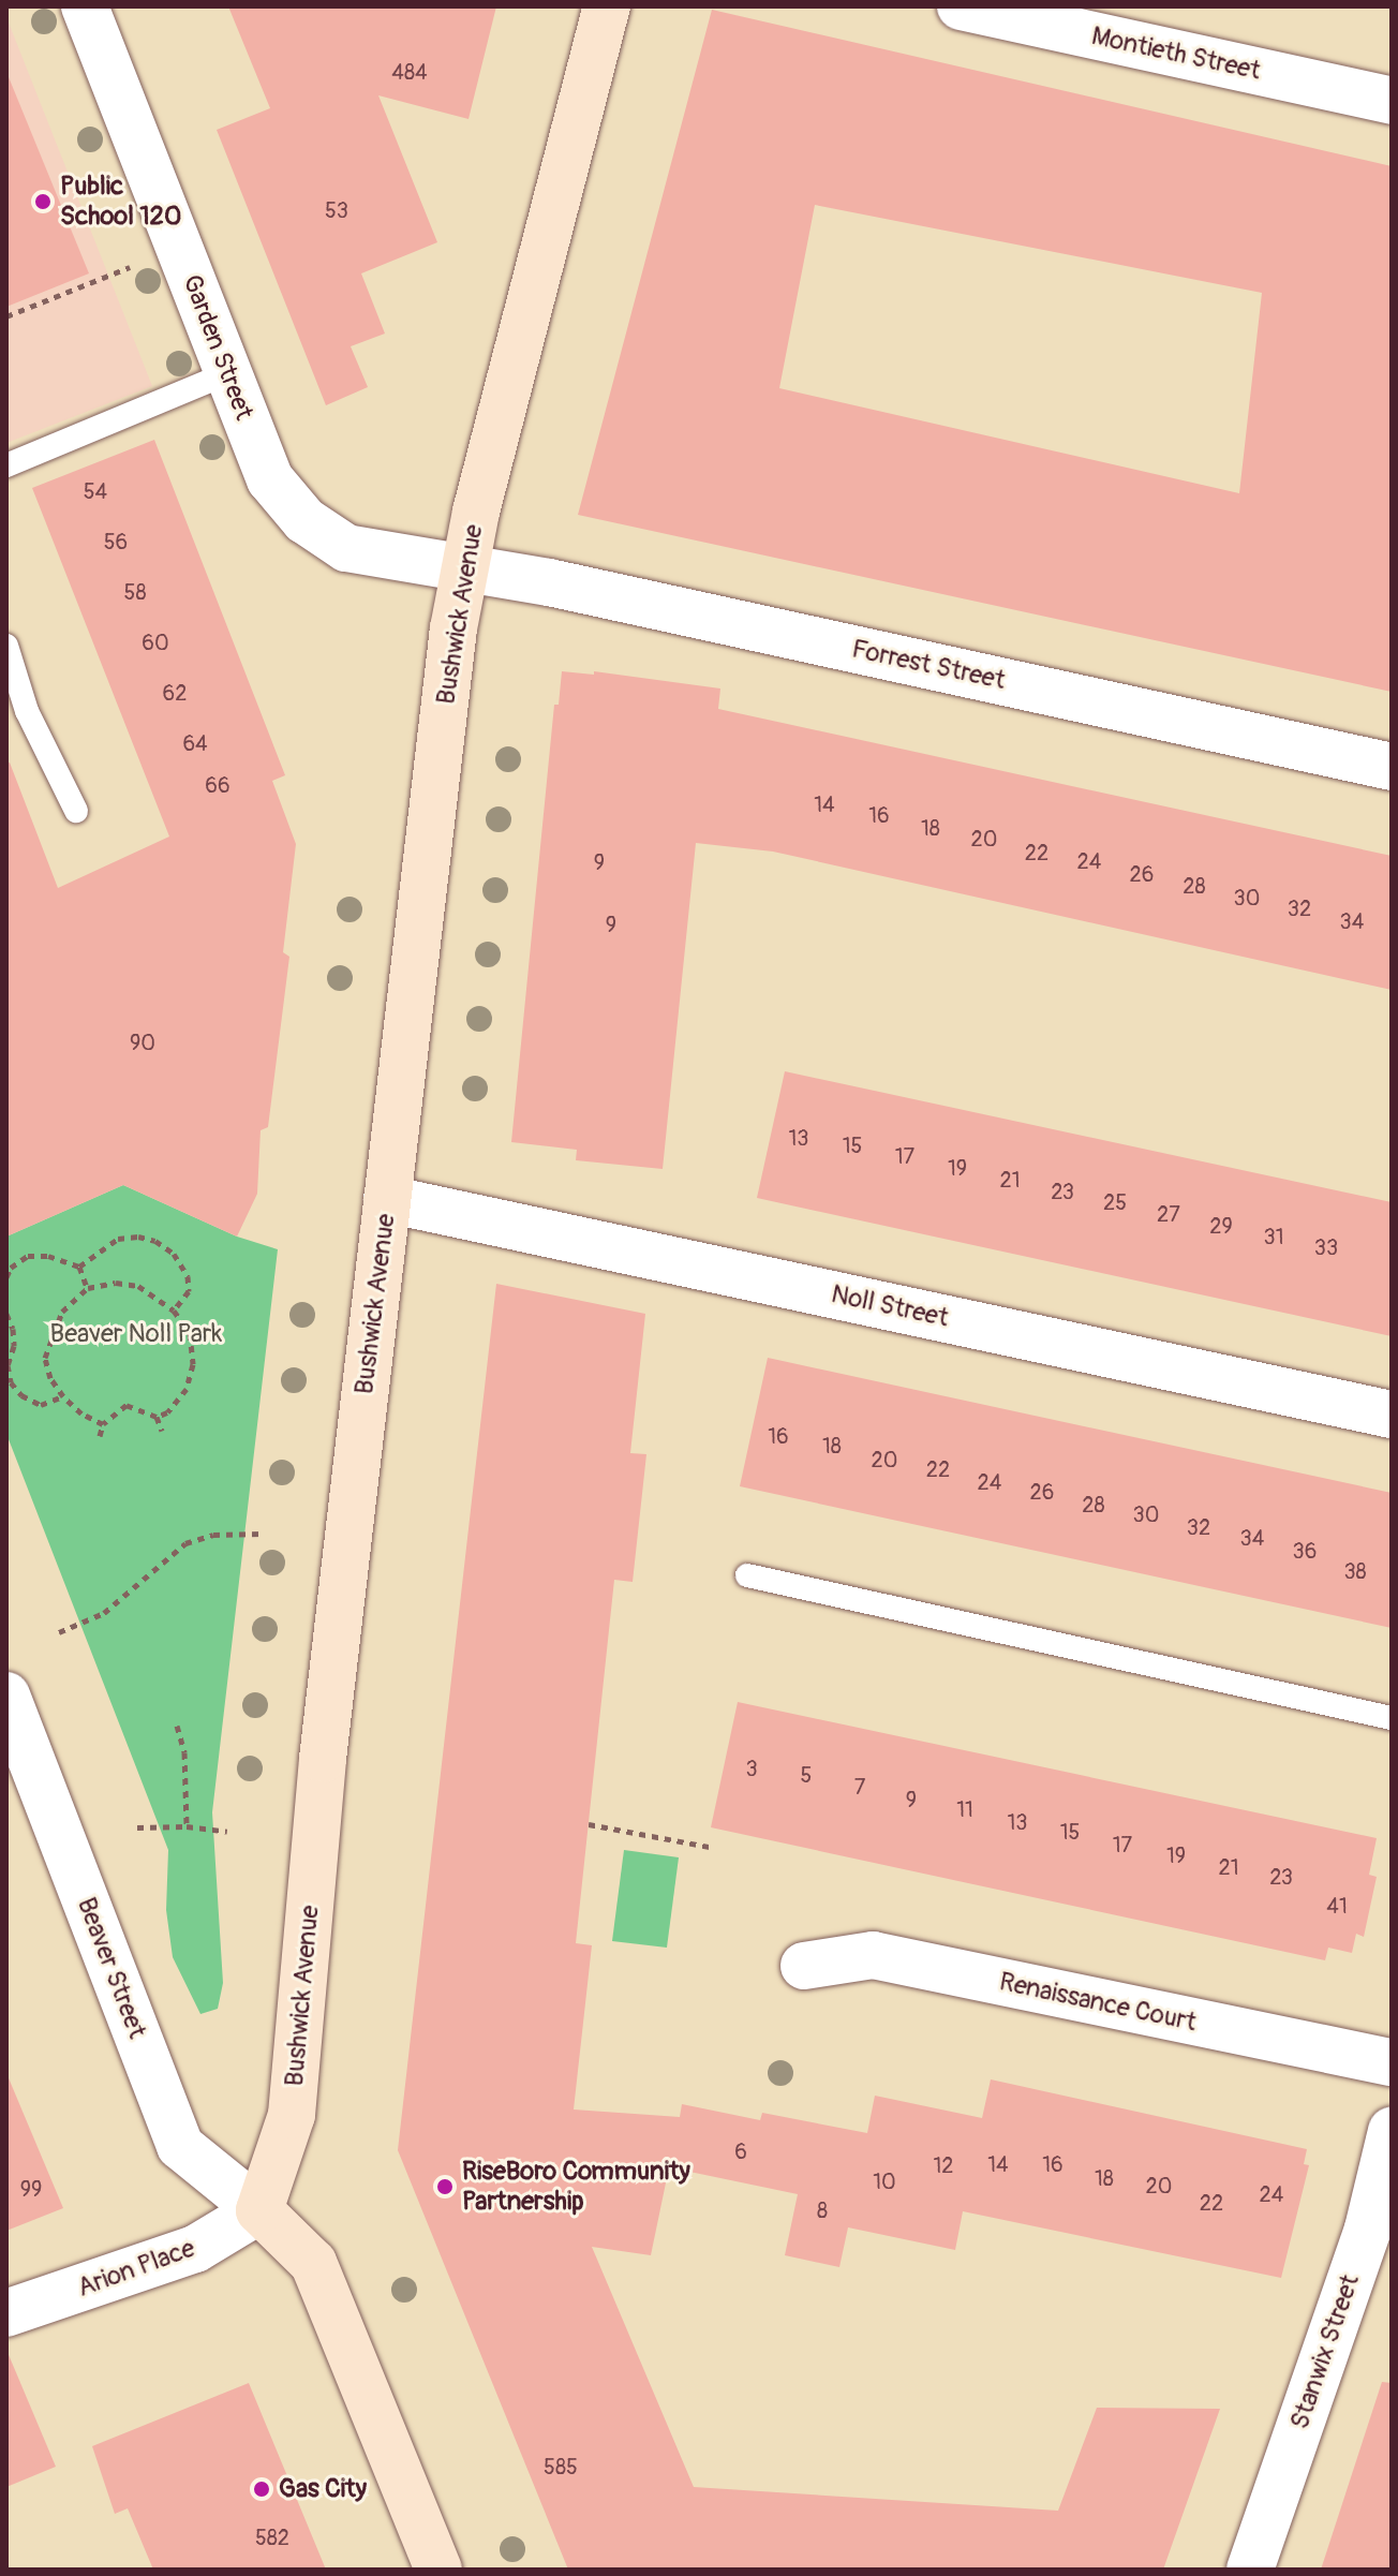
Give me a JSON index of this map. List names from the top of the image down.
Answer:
{
  "streets": {
    "main road": ["Bushwick Avenue"],
    "street": [
      "Montieth Street",
      "Garden Street",
      "Forrest Street",
      "Noll Street",
      "Beaver Street",
      "Renaissance Court",
      "Arion Place",
      "Stanwix Street"
    ]
  },
  "crossings": [
    ["Garden Street", "Bushwick Avenue"],
    ["Garden Street", "Forrest Street"],
    ["Bushwick Avenue", "Forrest Street"],
    ["Bushwick Avenue", "Noll Street"],
    ["Bushwick Avenue", "Beaver Street"],
    ["Bushwick Avenue", "Arion Place"],
    ["Beaver Street", "Arion Place"]
  ],
  "parks": ["Beaver Noll Park"],
  "places": ["Public School 120", "RiseBoro Community Partnership", "Gas City"],
  "house_numbers": [
    "484",
    "53",
    "54",
    "56",
    "58",
    "60",
    "62",
    "64",
    "66",
    "14",
    "16",
    "18",
    "20",
    "22",
    "24",
    "9",
    "26",
    "28",
    "30",
    "32",
    "34",
    "9",
    "90",
    "13",
    "15",
    "17",
    "19",
    "21",
    "23",
    "25",
    "27",
    "29",
    "31",
    "33",
    "16",
    "18",
    "20",
    "22",
    "24",
    "26",
    "28",
    "30",
    "32",
    "34",
    "36",
    "38",
    "3",
    "5",
    "7",
    "9",
    "11",
    "13",
    "15",
    "17",
    "19",
    "21",
    "23",
    "41",
    "6",
    "14",
    "16",
    "12",
    "18",
    "10",
    "20",
    "99",
    "24",
    "22",
    "8",
    "585",
    "582"
  ]
}
